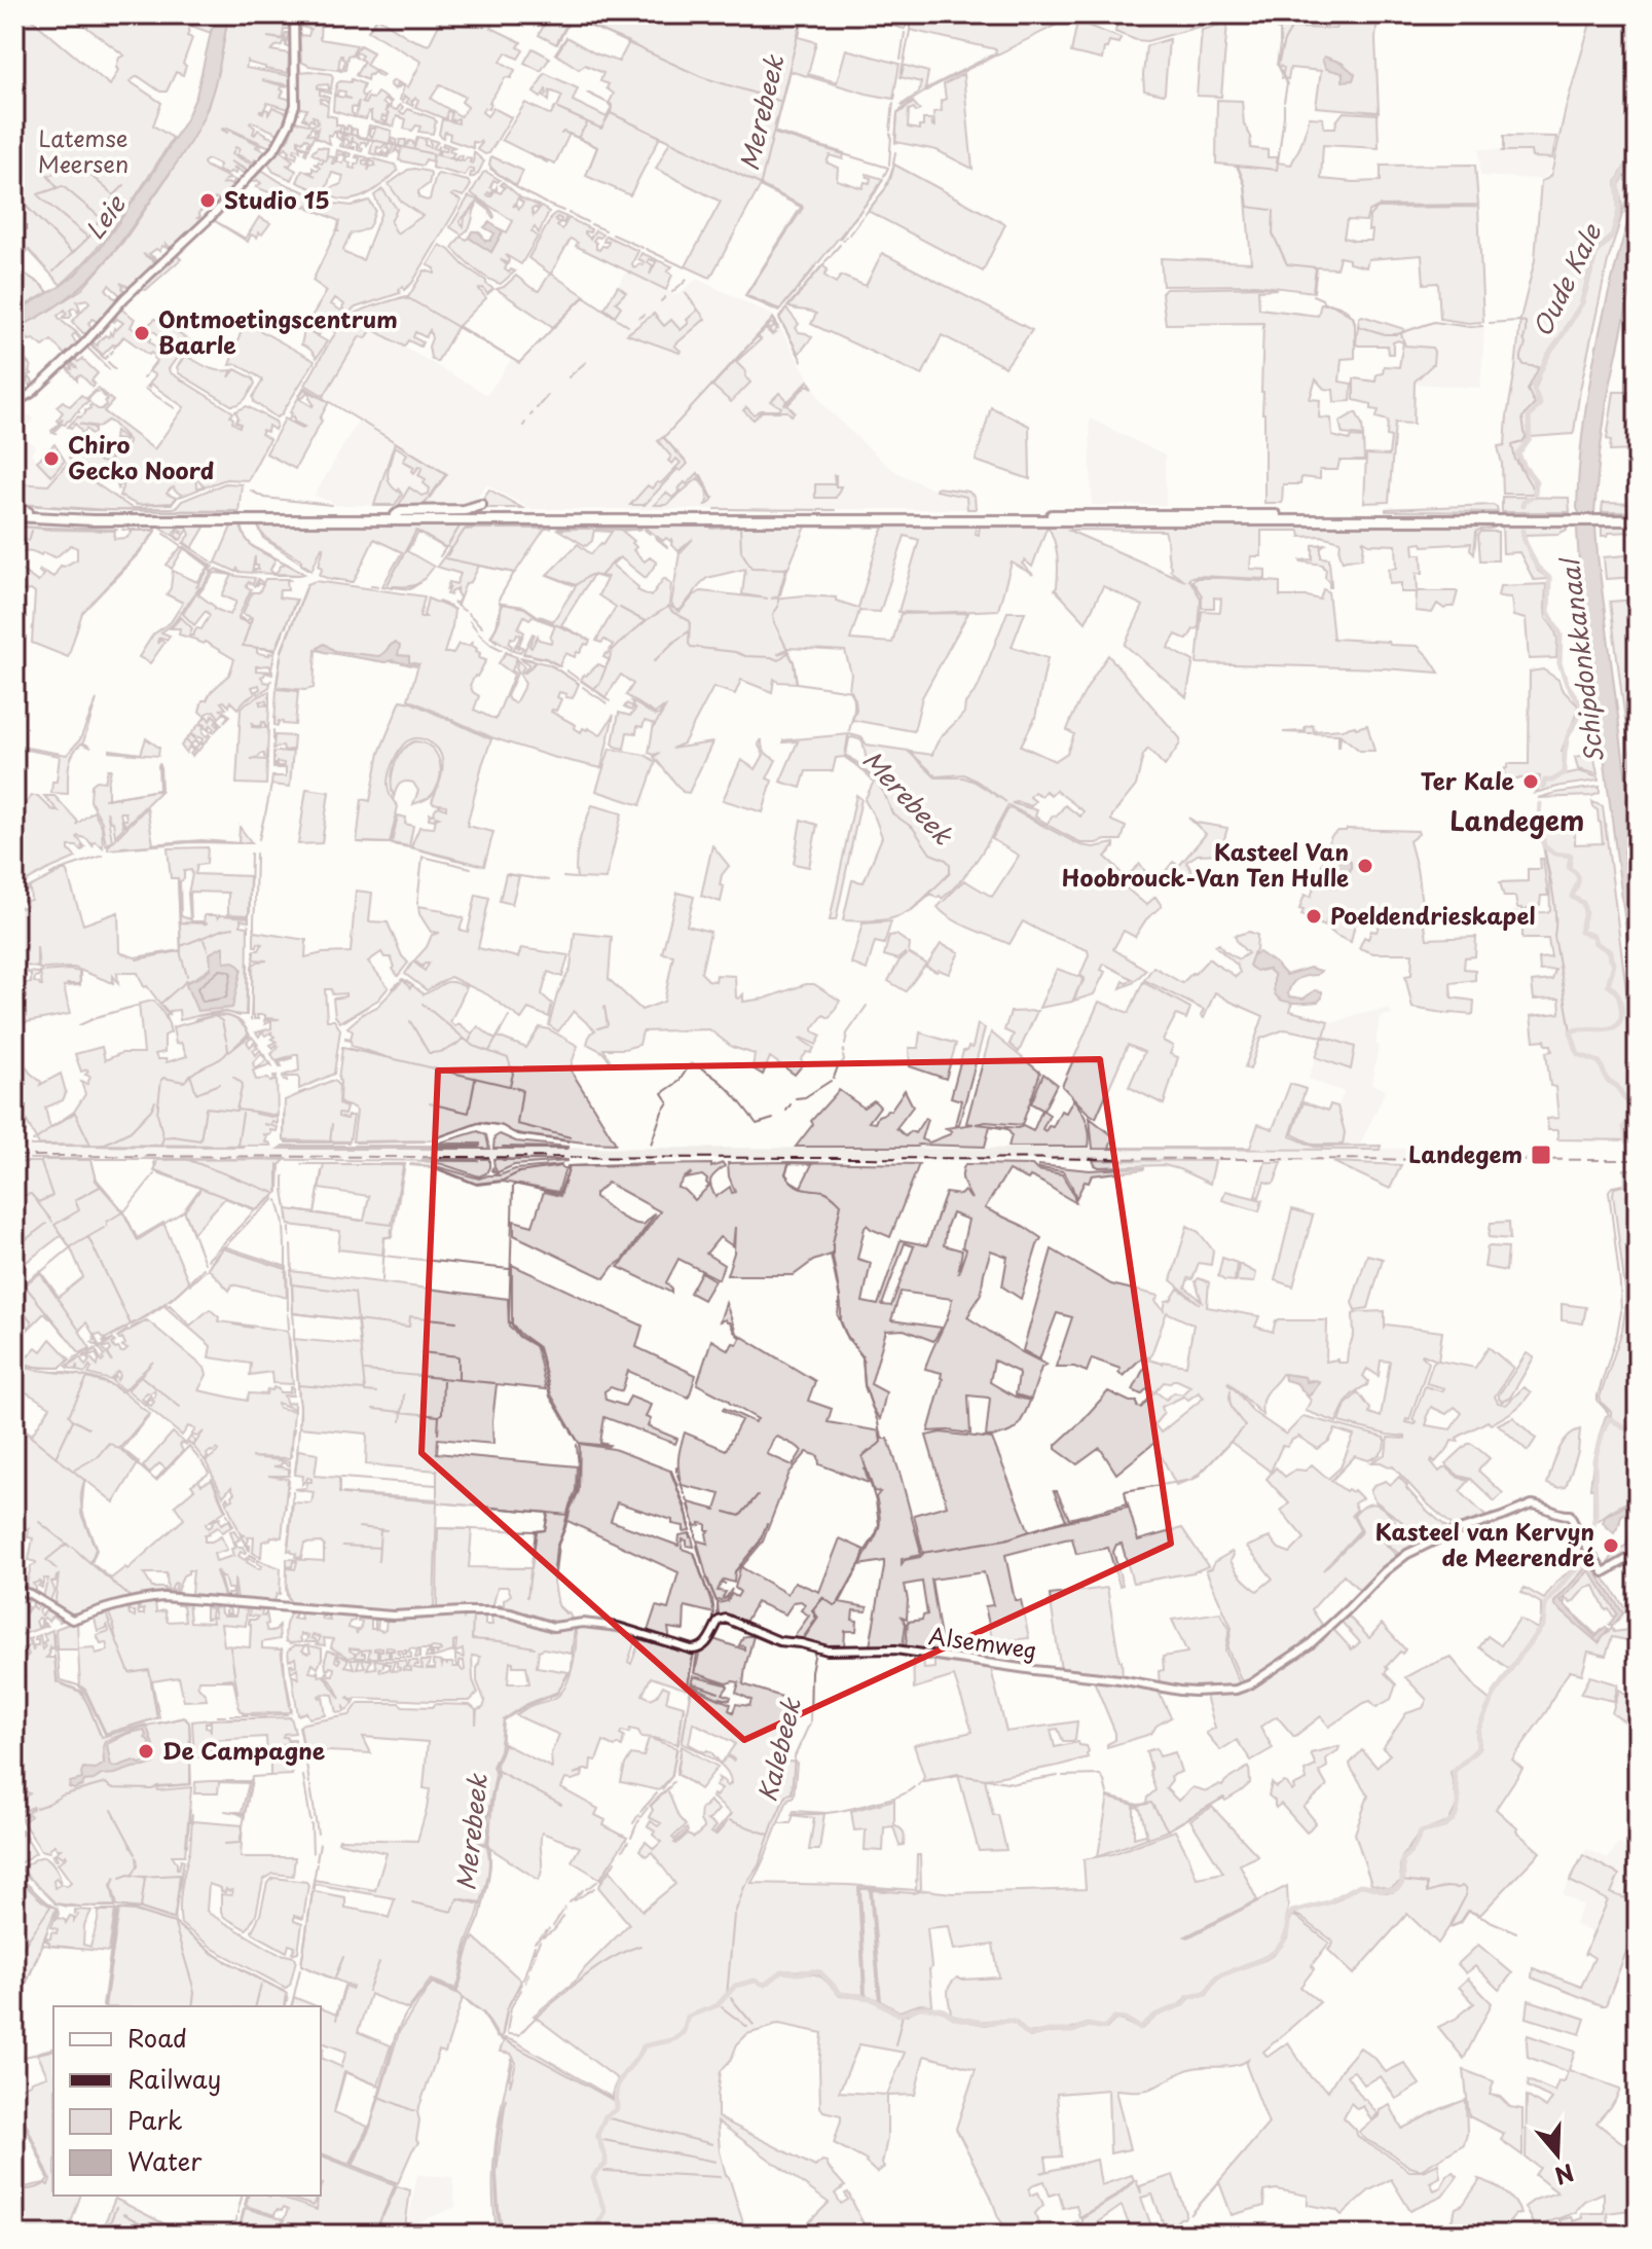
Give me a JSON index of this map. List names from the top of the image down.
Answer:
{
  "streets": {
    "main road": ["Alsemweg"]
  },
  "districts": ["Landegem"],
  "water": [
    "Merebeek",
    "Leie",
    "Oude Kale",
    "Schipdonkkanaal",
    "Kalebeek"
  ],
  "parks": ["Latemse Meersen"],
  "places": {
    "other": [
      "Studio 15",
      "Ontmoetingscentrum Baarle",
      "Chiro Gecko Noord",
      "Ter Kale",
      "Kasteel Van Hoobrouck-Van Ten Hulle",
      "Poeldendrieskapel",
      "Kasteel van Kervyn de Meerendré",
      "De Campagne"
    ],
    "transit": ["Landegem"]
  },
  "legend": [
    "Road",
    "Railway",
    "Park",
    "Water"
  ],
  "north": "bottom"
}
